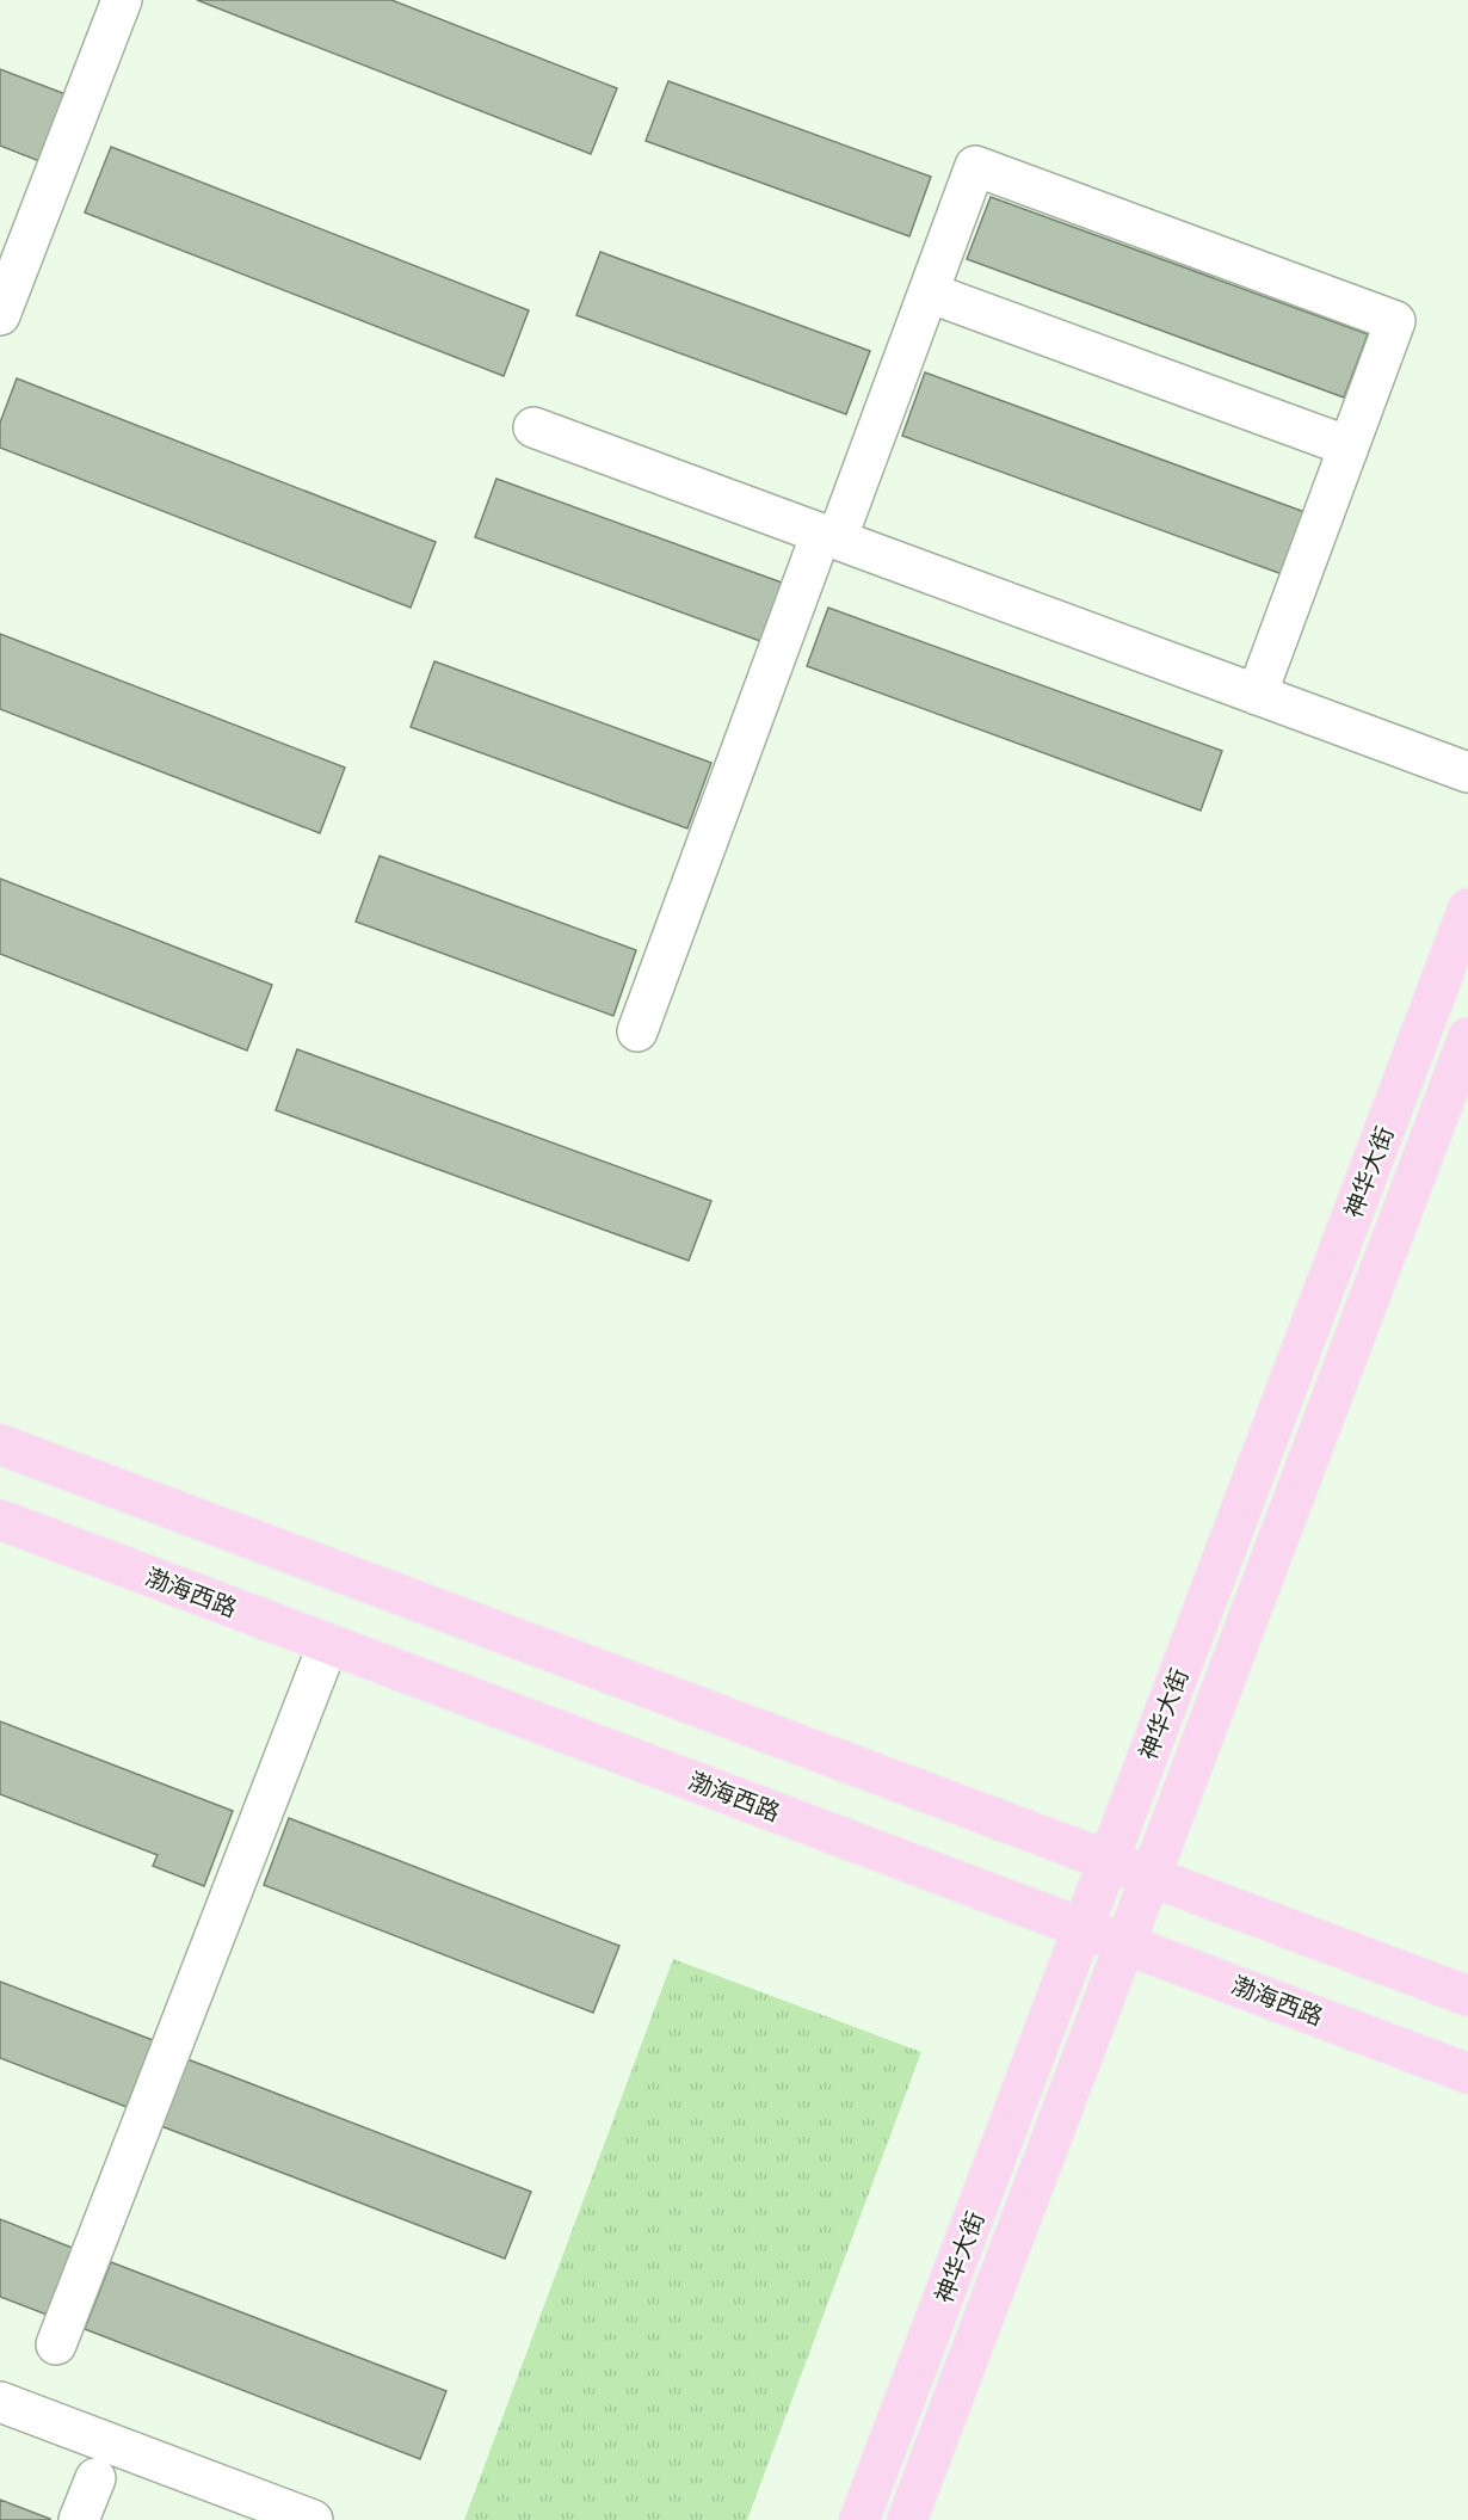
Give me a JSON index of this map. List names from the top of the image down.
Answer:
{
  "streets": {
    "main road": ["神华大街", "渤海西路"]
  },
  "crossings": [
    ["神华大街", "渤海西路"]
  ]
}
